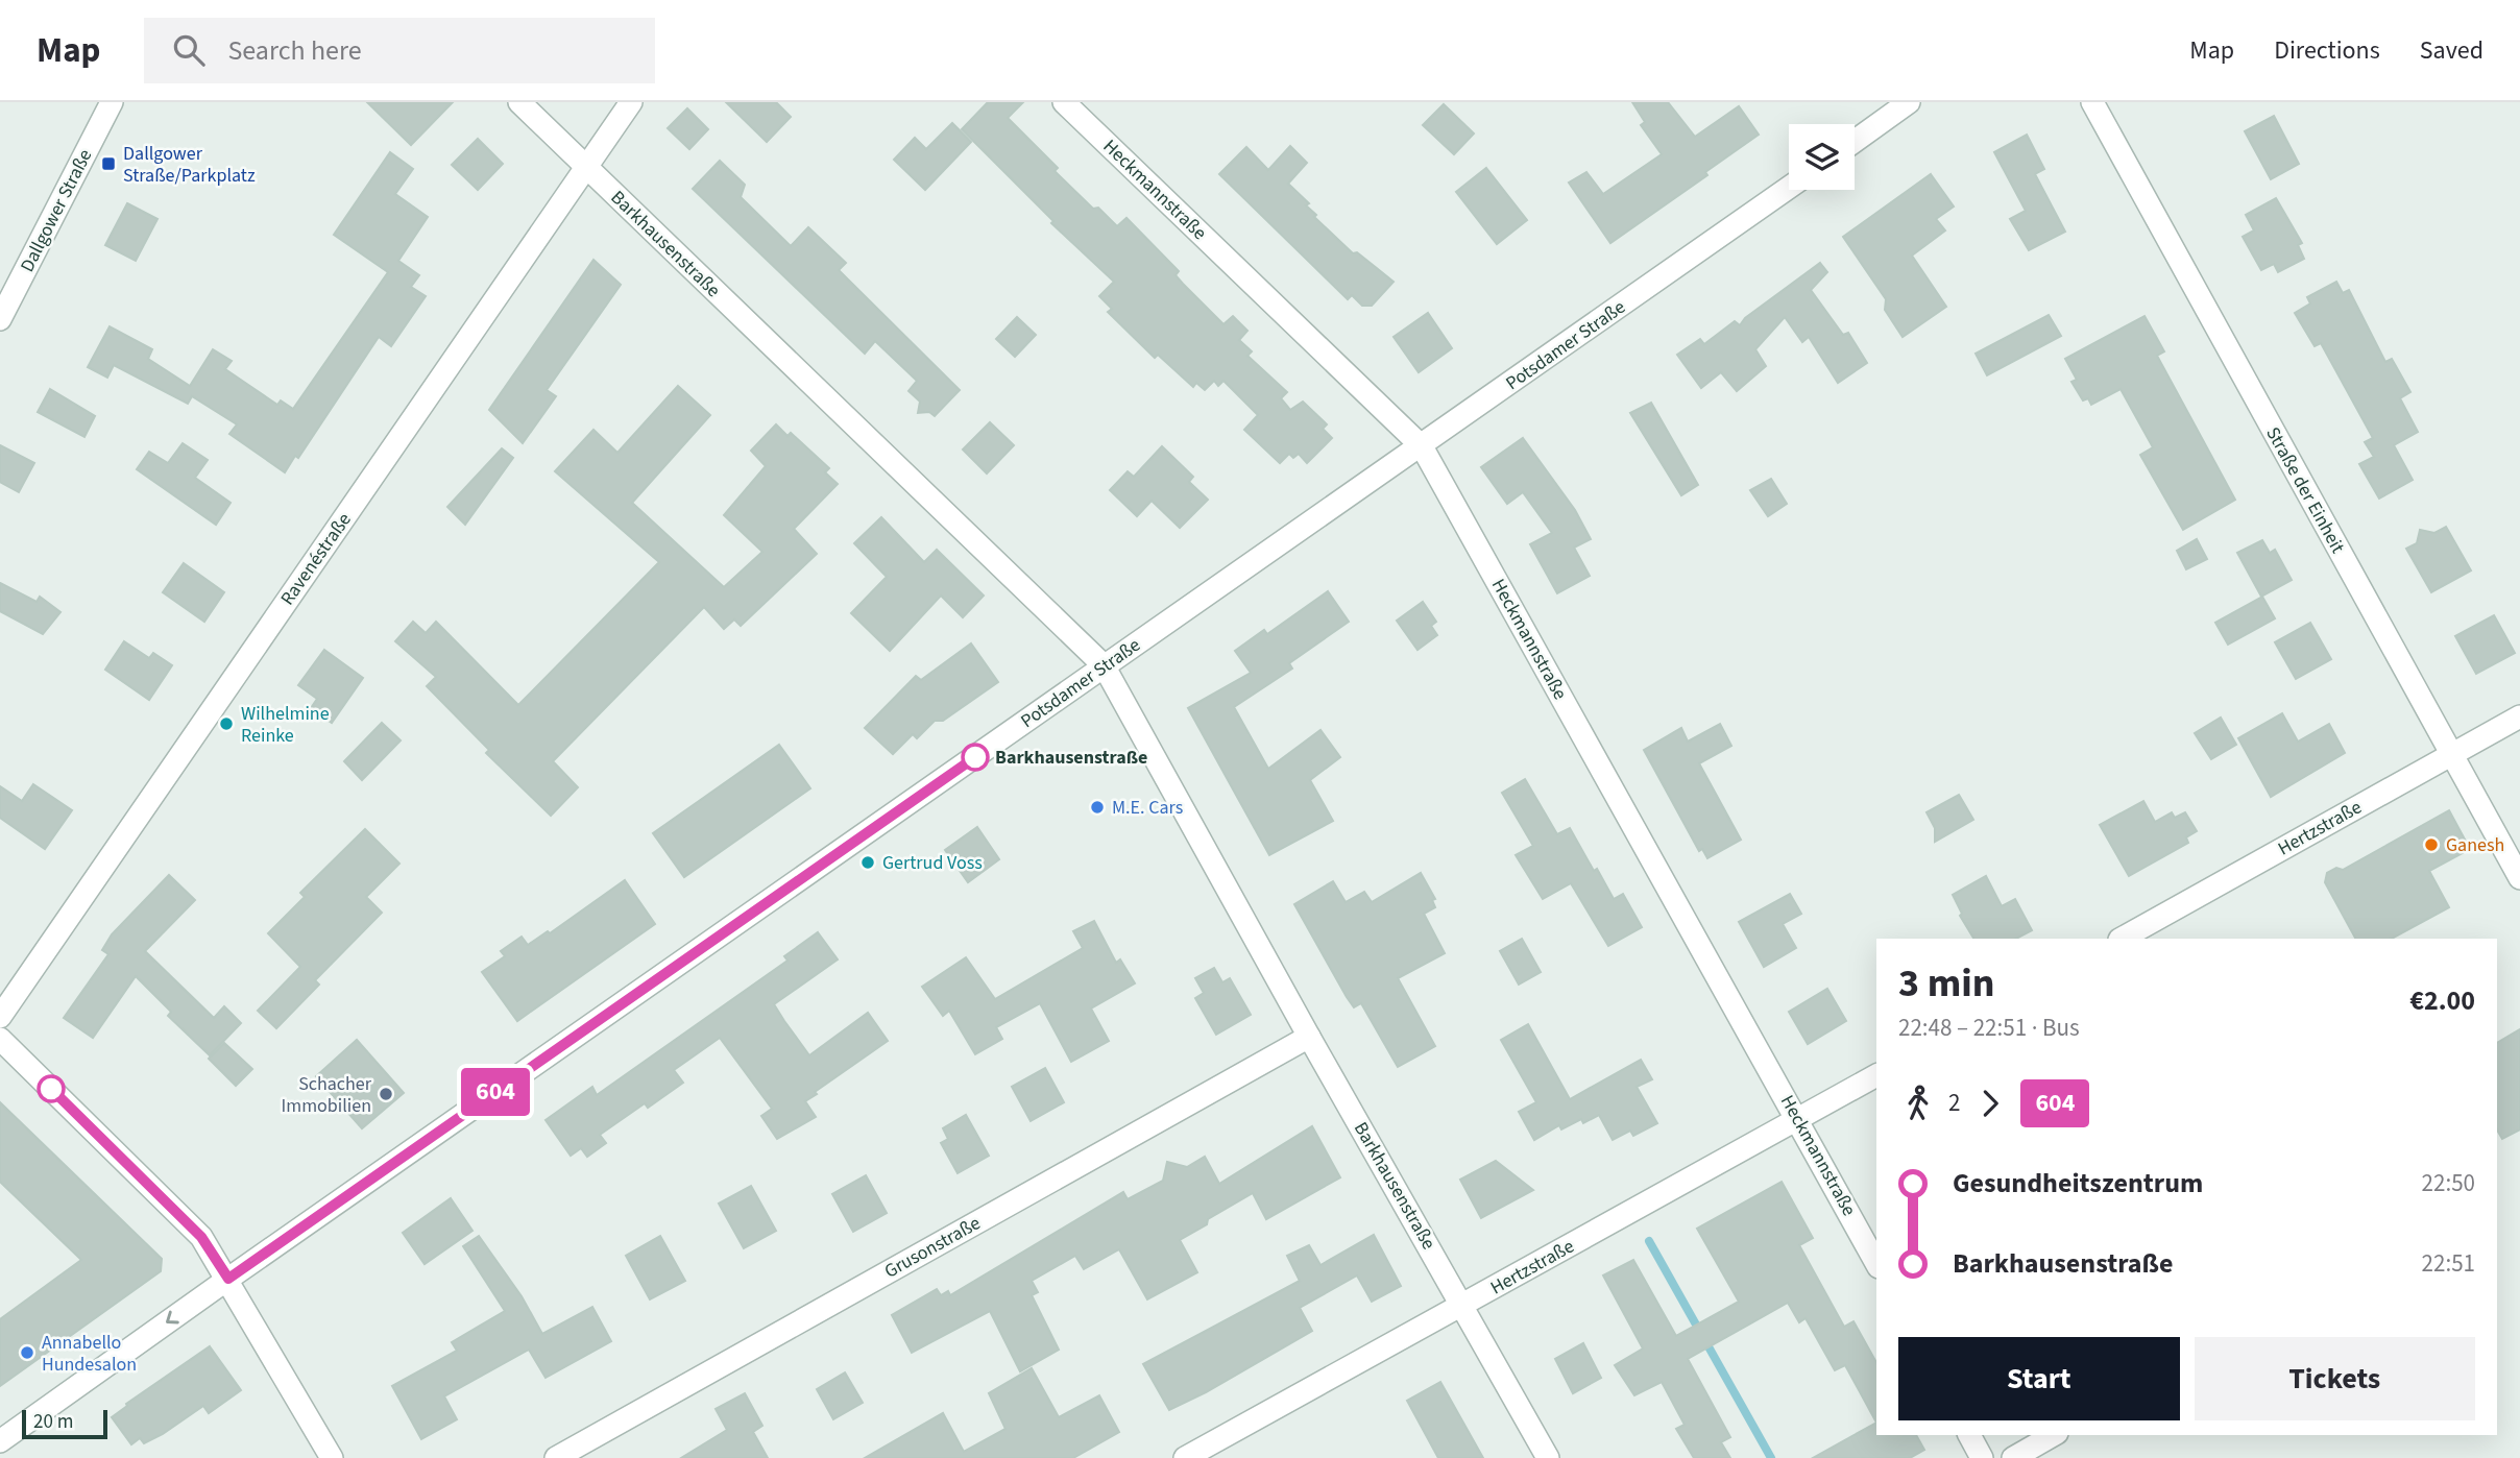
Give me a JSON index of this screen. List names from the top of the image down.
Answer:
{
  "streets": {
    "street": [
      "Heckmannstraße",
      "Dallgower Straße",
      "Barkhausenstraße",
      "Potsdamer Straße",
      "Straße der Einheit",
      "Ravenéstraße",
      "Hertzstraße",
      "Grusonstraße"
    ]
  },
  "crossings": [
    ["Heckmannstraße", "Potsdamer Straße"],
    ["Heckmannstraße", "Hertzstraße"],
    ["Barkhausenstraße", "Potsdamer Straße"],
    ["Barkhausenstraße", "Ravenéstraße"],
    ["Barkhausenstraße", "Hertzstraße"],
    ["Barkhausenstraße", "Grusonstraße"],
    ["Straße der Einheit", "Hertzstraße"]
  ],
  "places": {
    "transit": ["Dallgower Straße/Parkplatz"],
    "other": [
      "Wilhelmine Reinke",
      "Barkhausenstraße",
      "M.E. Cars",
      "Ganesh",
      "Gertrud Voss",
      "Schacher Immobilien",
      "Annabello Hundesalon"
    ]
  },
  "lines": ["bus line 604"],
  "scale_bar": "20 m",
  "page": {
    "header": "Map",
    "search": "Search here",
    "nav": ["Map", "Directions", "Saved"],
    "on_map": "604",
    "heading": ["3 min", "22:48 – 22:51 · Bus", "€2.00"],
    "legs": ["2", "604"],
    "list": [
      {
        "name": "Gesundheitszentrum",
        "value": "22:50"
      },
      {
        "name": "Barkhausenstraße",
        "value": "22:51"
      }
    ],
    "buttons": ["Start", "Tickets"],
    "scale": "20 m"
  }
}
